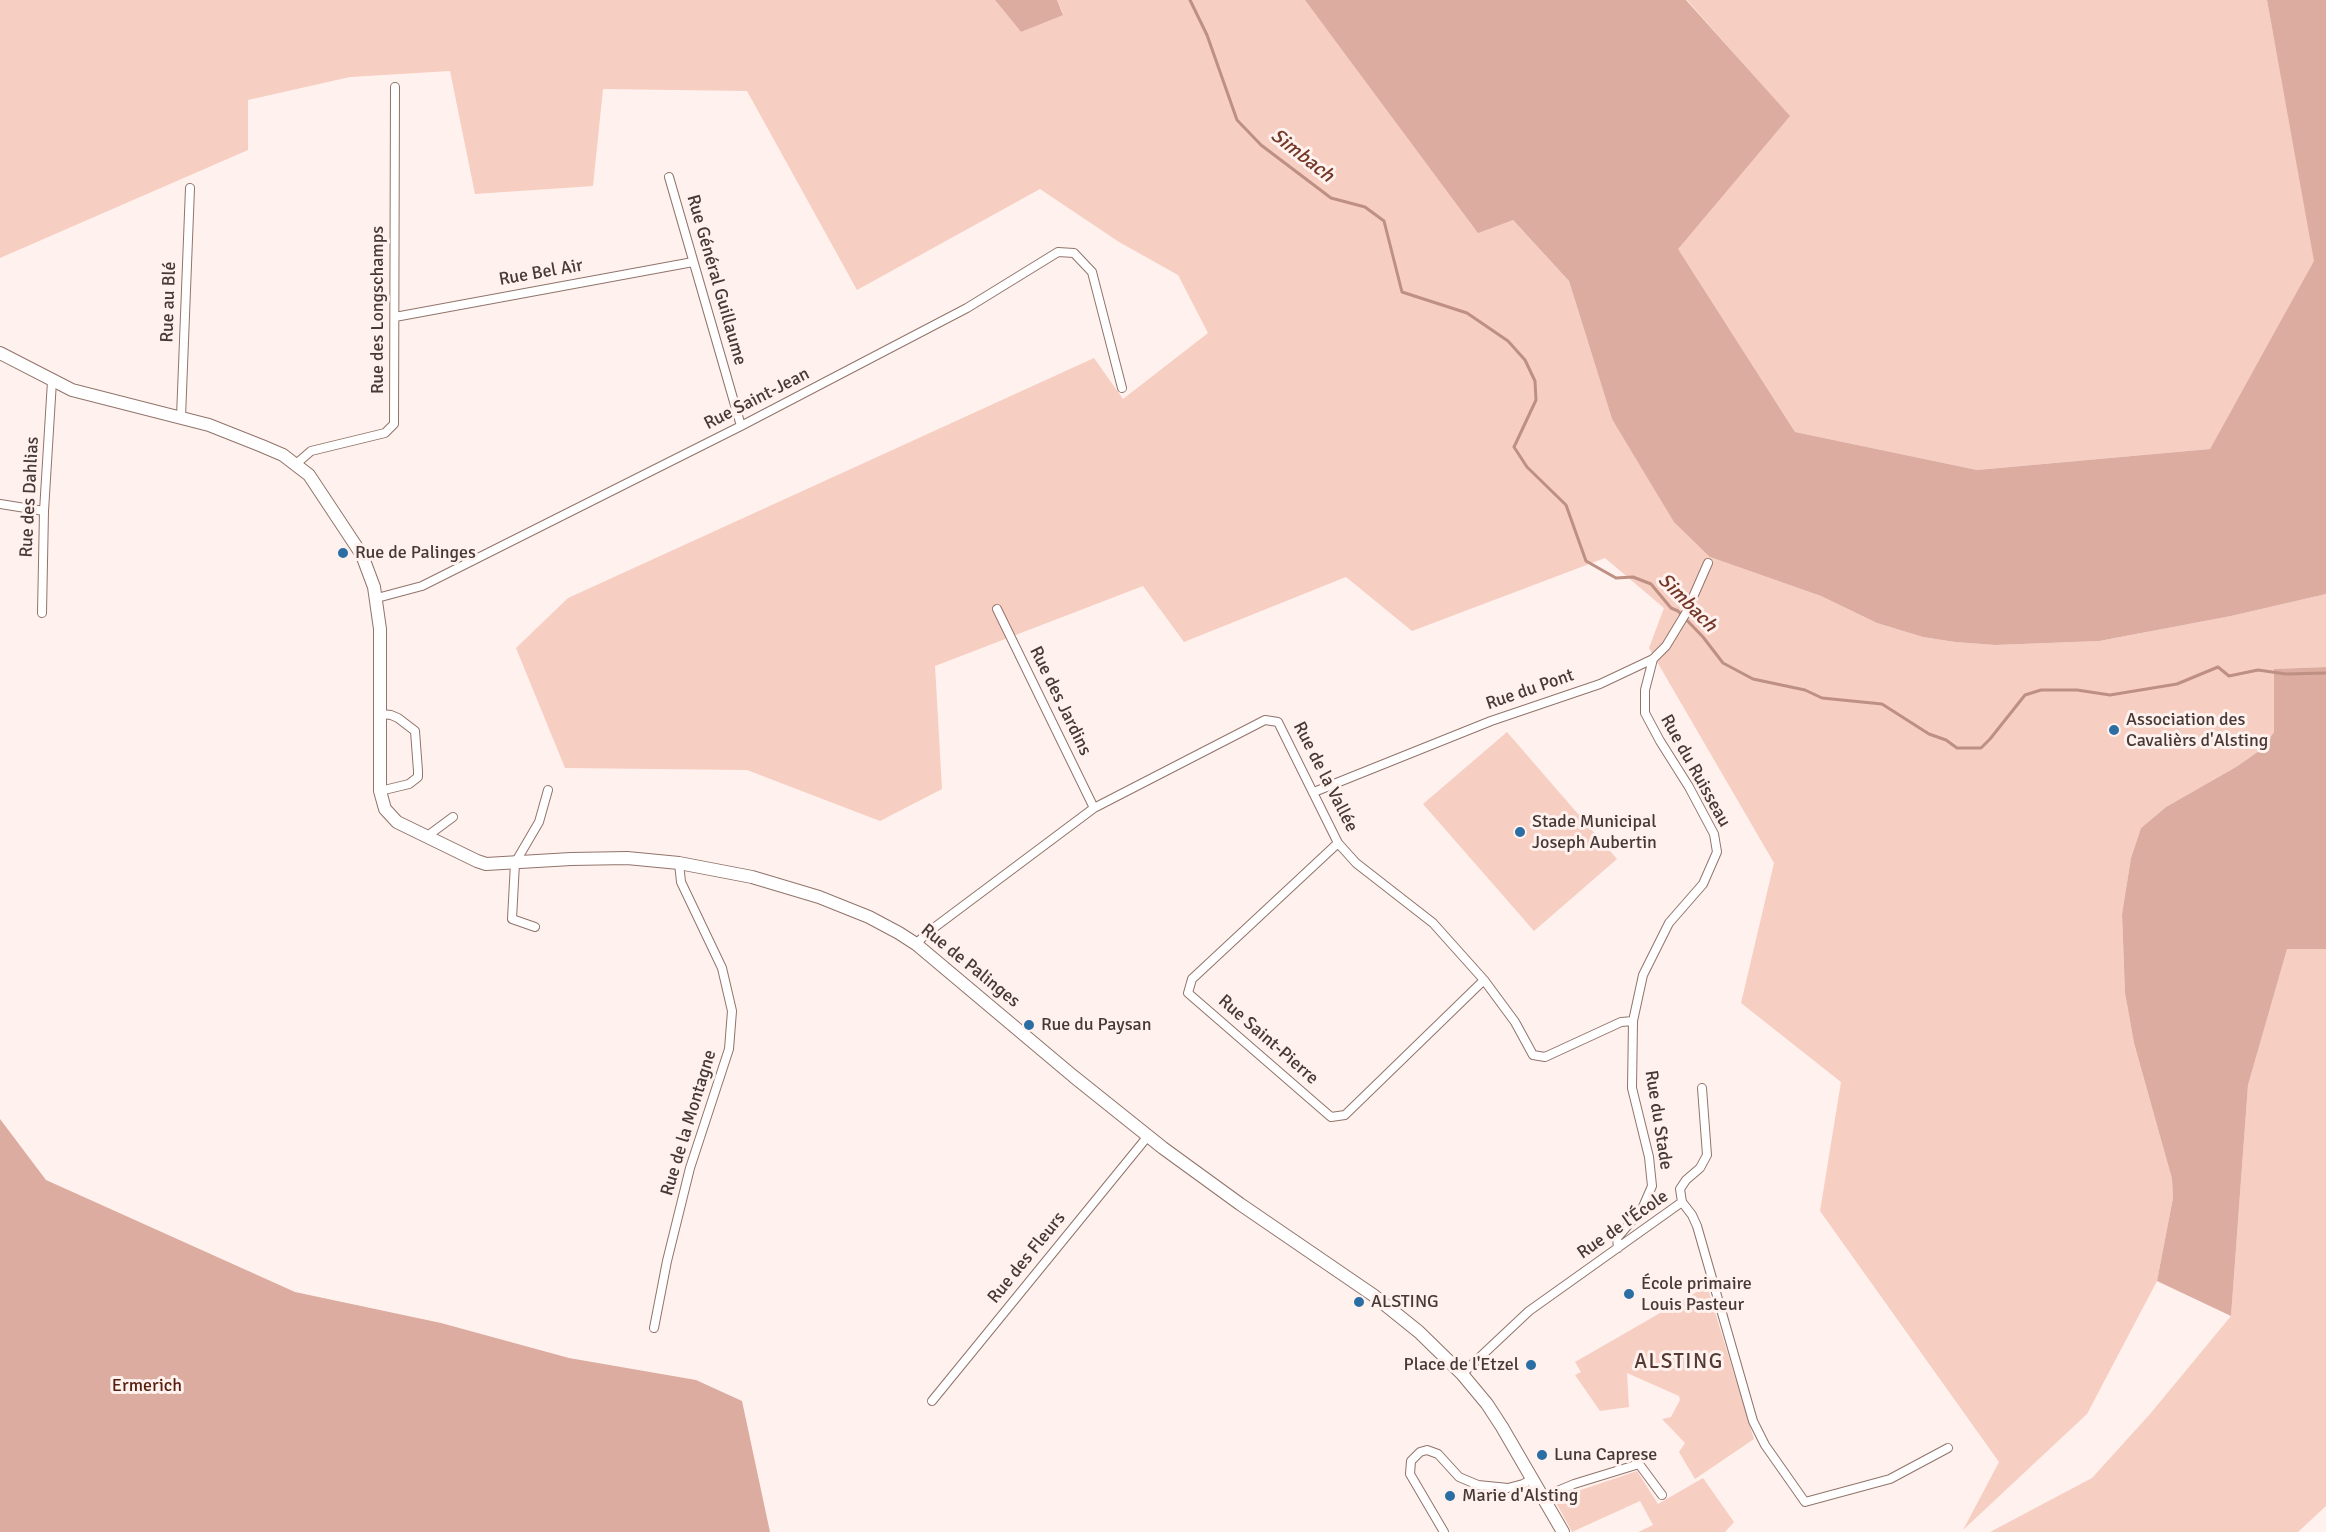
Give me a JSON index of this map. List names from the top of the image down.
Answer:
{
  "streets": {
    "main road": ["Rue de Palinges"],
    "street": [
      "Rue Bel Air",
      "Rue Général Guillaume",
      "Rue au Blé",
      "Rue des Longschamps",
      "Rue Saint-Jean",
      "Rue des Dahlias",
      "Rue du Pont",
      "Rue des Jardins",
      "Rue du Ruisseau",
      "Rue de la Vallée",
      "Rue Saint-Pierre",
      "Rue du Stade",
      "Rue de la Montagne",
      "Rue de l'École",
      "Rue des Fleurs"
    ]
  },
  "crossings": [
    ["Rue Bel Air", "Rue Général Guillaume"],
    ["Rue Bel Air", "Rue des Longschamps"],
    ["Rue Général Guillaume", "Rue Saint-Jean"],
    ["Rue au Blé", "Rue de Palinges"],
    ["Rue des Longschamps", "Rue de Palinges"],
    ["Rue Saint-Jean", "Rue de Palinges"],
    ["Rue des Dahlias", "Rue de Palinges"],
    ["Rue du Pont", "Rue du Ruisseau"],
    ["Rue du Pont", "Rue de la Vallée"],
    ["Rue des Jardins", "Rue de la Vallée"],
    ["Rue du Ruisseau", "Rue de la Vallée"],
    ["Rue du Ruisseau", "Rue du Stade"],
    ["Rue de la Vallée", "Rue de Palinges"],
    ["Rue de la Vallée", "Rue Saint-Pierre"],
    ["Rue de la Vallée", "Rue du Stade"],
    ["Rue de Palinges", "Rue de la Montagne"],
    ["Rue de Palinges", "Rue de l'École"],
    ["Rue de Palinges", "Rue des Fleurs"],
    ["Rue du Stade", "Rue de l'École"]
  ],
  "districts": ["ALSTING"],
  "water": ["Simbach"],
  "parks": ["Ermerich"],
  "places": [
    "Rue de Palinges",
    "Association des Cavalièrs d'Alsting",
    "Stade Municipal Joseph Aubertin",
    "Rue du Paysan",
    "École primaire Louis Pasteur",
    "ALSTING",
    "Place de l'Etzel",
    "Luna Caprese",
    "Marie d'Alsting"
  ]
}
